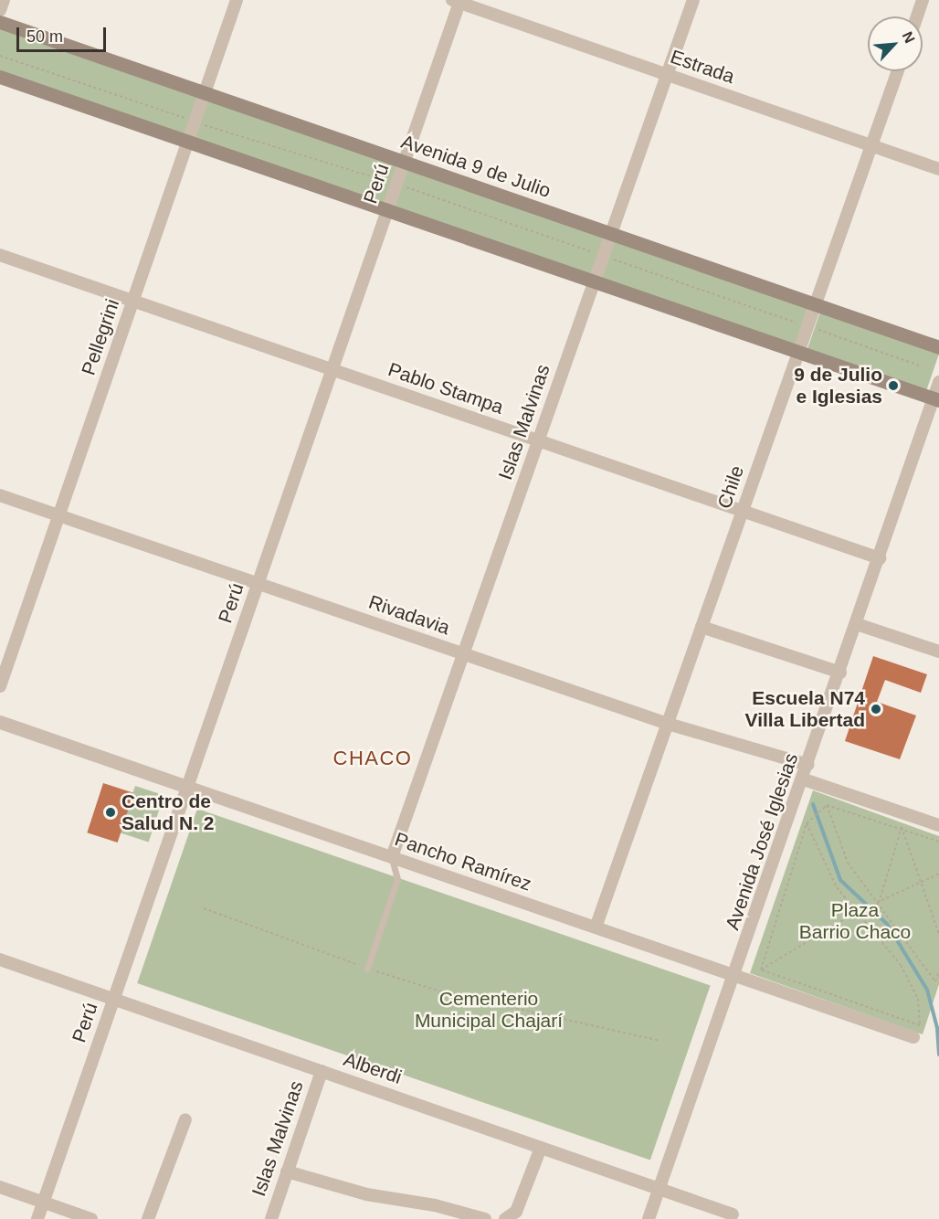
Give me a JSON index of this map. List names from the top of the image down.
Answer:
{
  "streets": {
    "main road": ["Avenida 9 de Julio"],
    "street": [
      "Estrada",
      "Perú",
      "Pellegrini",
      "Pablo Stampa",
      "Islas Malvinas",
      "Chile",
      "Rivadavia",
      "Avenida José Iglesias",
      "Pancho Ramírez",
      "Alberdi"
    ]
  },
  "crossings": [
    ["Estrada", "Perú"],
    ["Estrada", "Islas Malvinas"],
    ["Estrada", "Chile"],
    ["Avenida 9 de Julio", "Perú"],
    ["Avenida 9 de Julio", "Pellegrini"],
    ["Avenida 9 de Julio", "Islas Malvinas"],
    ["Avenida 9 de Julio", "Chile"],
    ["Perú", "Pablo Stampa"],
    ["Perú", "Rivadavia"],
    ["Perú", "Pancho Ramírez"],
    ["Perú", "Alberdi"],
    ["Pellegrini", "Pablo Stampa"],
    ["Pellegrini", "Rivadavia"],
    ["Pablo Stampa", "Islas Malvinas"],
    ["Pablo Stampa", "Chile"],
    ["Pablo Stampa", "Avenida José Iglesias"],
    ["Islas Malvinas", "Rivadavia"],
    ["Islas Malvinas", "Pancho Ramírez"],
    ["Islas Malvinas", "Alberdi"],
    ["Chile", "Rivadavia"],
    ["Chile", "Pancho Ramírez"],
    ["Rivadavia", "Avenida José Iglesias"],
    ["Avenida José Iglesias", "Pancho Ramírez"],
    ["Avenida José Iglesias", "Alberdi"]
  ],
  "districts": ["CHACO"],
  "parks": ["Plaza Barrio Chaco", "Cementerio Municipal Chajarí"],
  "places": ["9 de Julio e Iglesias", "Escuela N74 Villa Libertad", "Centro de Salud N. 2"],
  "scale_bar": "50 m",
  "north": "top right"
}
